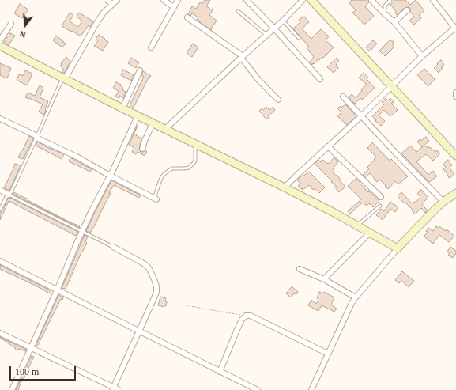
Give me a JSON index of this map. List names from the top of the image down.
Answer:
{
  "scale_bar": "100 m",
  "north": "bottom"
}
